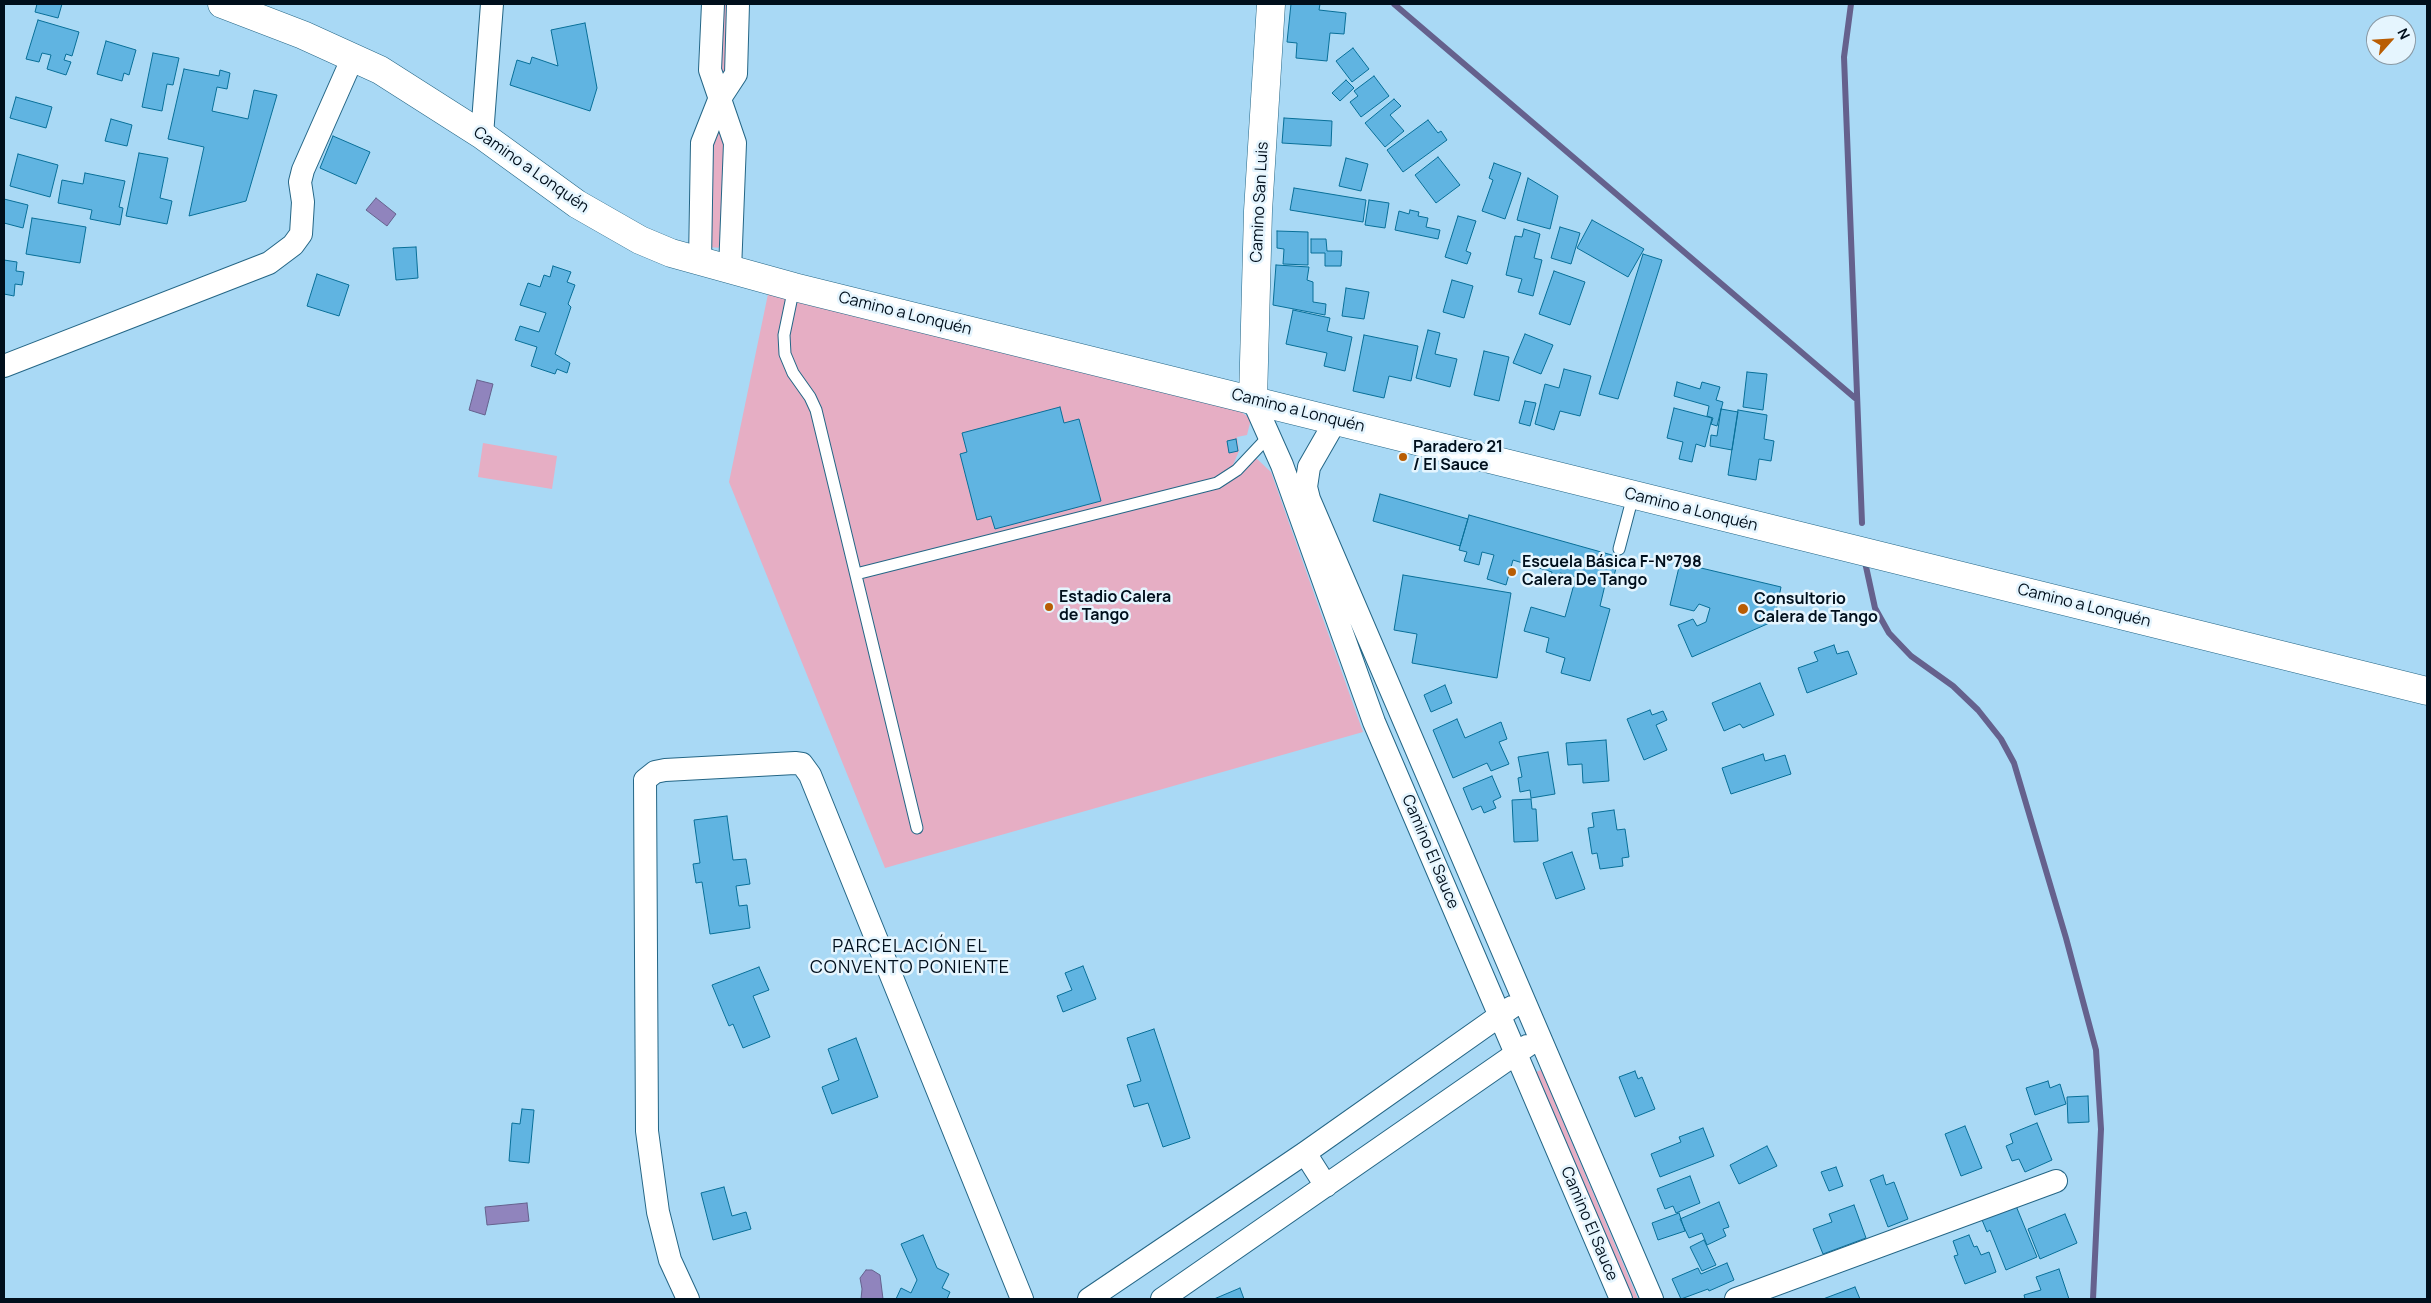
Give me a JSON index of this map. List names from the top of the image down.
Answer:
{
  "streets": {
    "main road": ["Camino a Lonquén", "Camino San Luis"],
    "street": ["Camino El Sauce"]
  },
  "crossings": [
    ["Camino a Lonquén", "Camino San Luis"],
    ["Camino a Lonquén", "Camino El Sauce"],
    ["Camino San Luis", "Camino El Sauce"]
  ],
  "districts": ["PARCELACIÓN EL CONVENTO PONIENTE"],
  "places": [
    "Paradero 21 / El Sauce",
    "Escuela Básica F-N°798 Calera De Tango",
    "Estadio Calera de Tango",
    "Consultorio Calera de Tango"
  ],
  "north": "top right"
}
